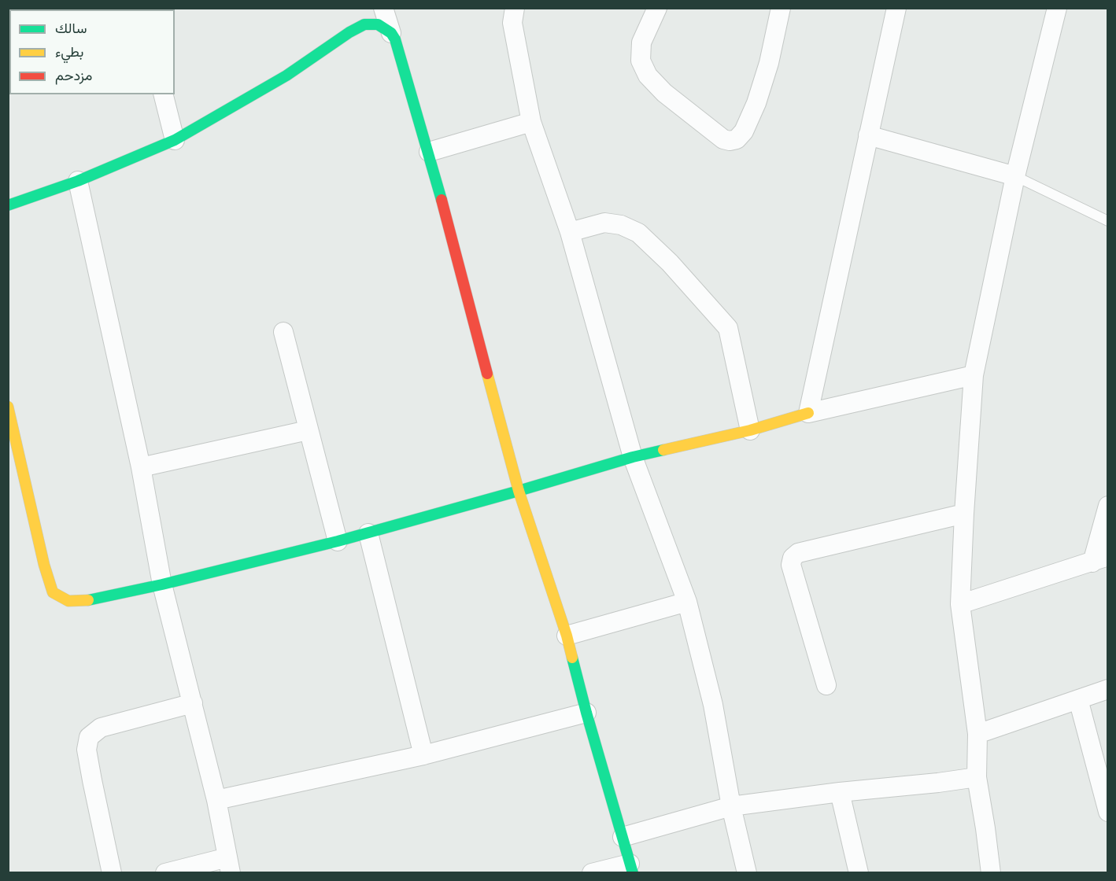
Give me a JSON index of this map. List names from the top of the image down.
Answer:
{
  "legend": ["سالك", "بطيء", "مزدحم"]
}
